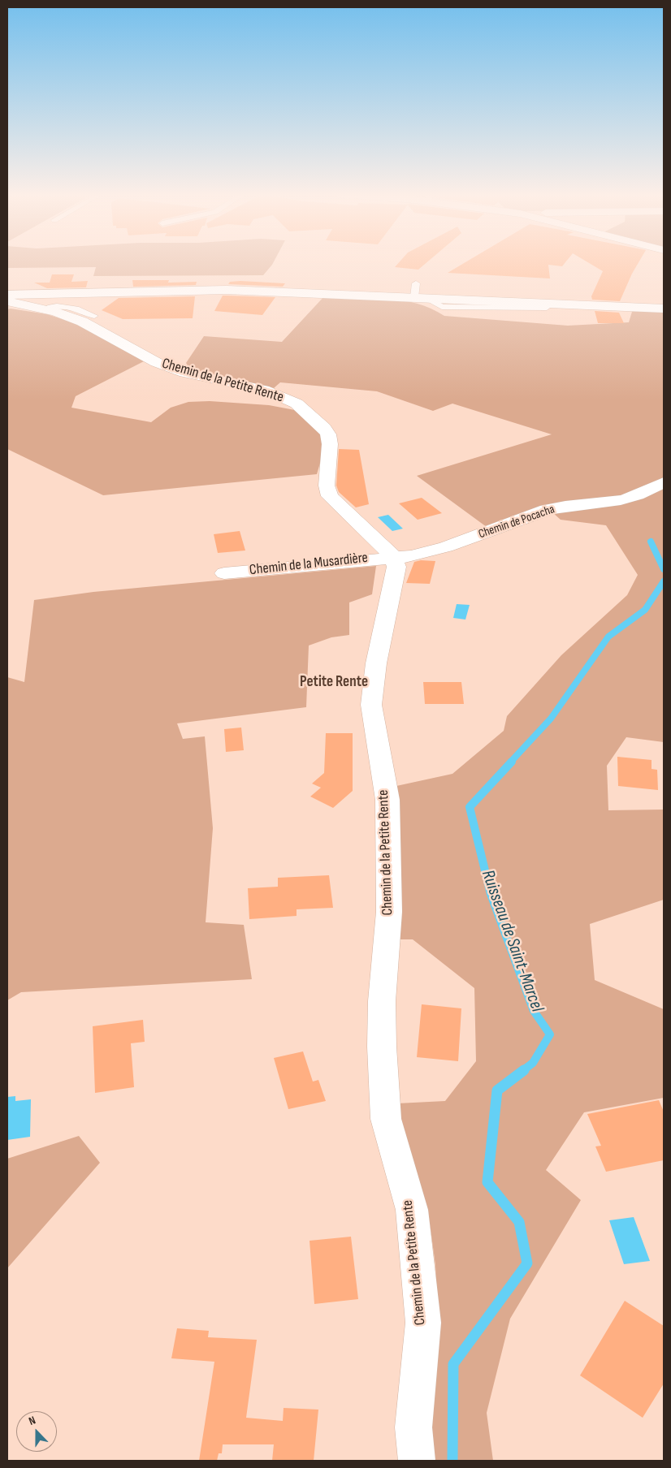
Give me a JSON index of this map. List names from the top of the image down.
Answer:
{
  "streets": {
    "street": ["Chemin de la Petite Rente", "Chemin de Pocacha", "Chemin de la Musardière"]
  },
  "crossings": [
    ["Chemin de la Petite Rente", "Chemin de Pocacha"],
    ["Chemin de la Petite Rente", "Chemin de la Musardière"],
    ["Chemin de Pocacha", "Chemin de la Musardière"]
  ],
  "districts": ["Petite Rente"],
  "water": ["Ruisseau de Saint-Marcel"],
  "north": "top"
}
